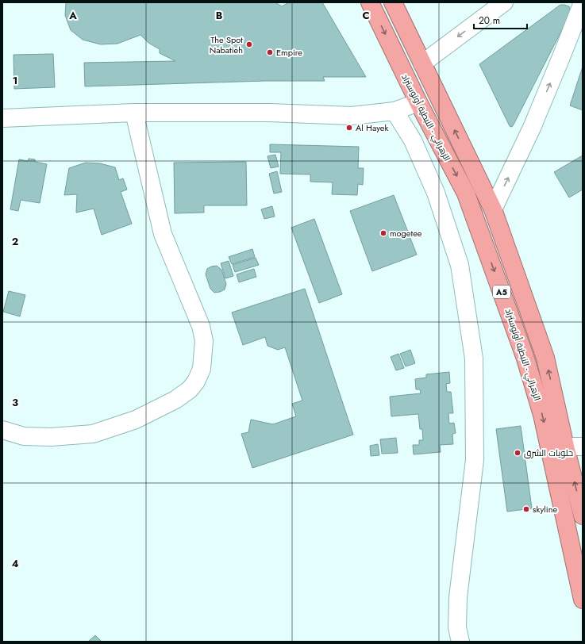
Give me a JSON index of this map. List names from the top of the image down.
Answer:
{
  "streets": {
    "highway": ["الزهراني - النبطية أوتوستراد", "A5"]
  },
  "places": [
    "The Spot Nabatieh",
    "Empire",
    "Al Hayek",
    "mogetee",
    "حلويات الشرق",
    "skyline"
  ],
  "scale_bar": "20 m",
  "grid": {
    "columns": ["A", "B", "C"],
    "rows": [
      "1",
      "2",
      "3",
      "4"
    ]
  }
}
